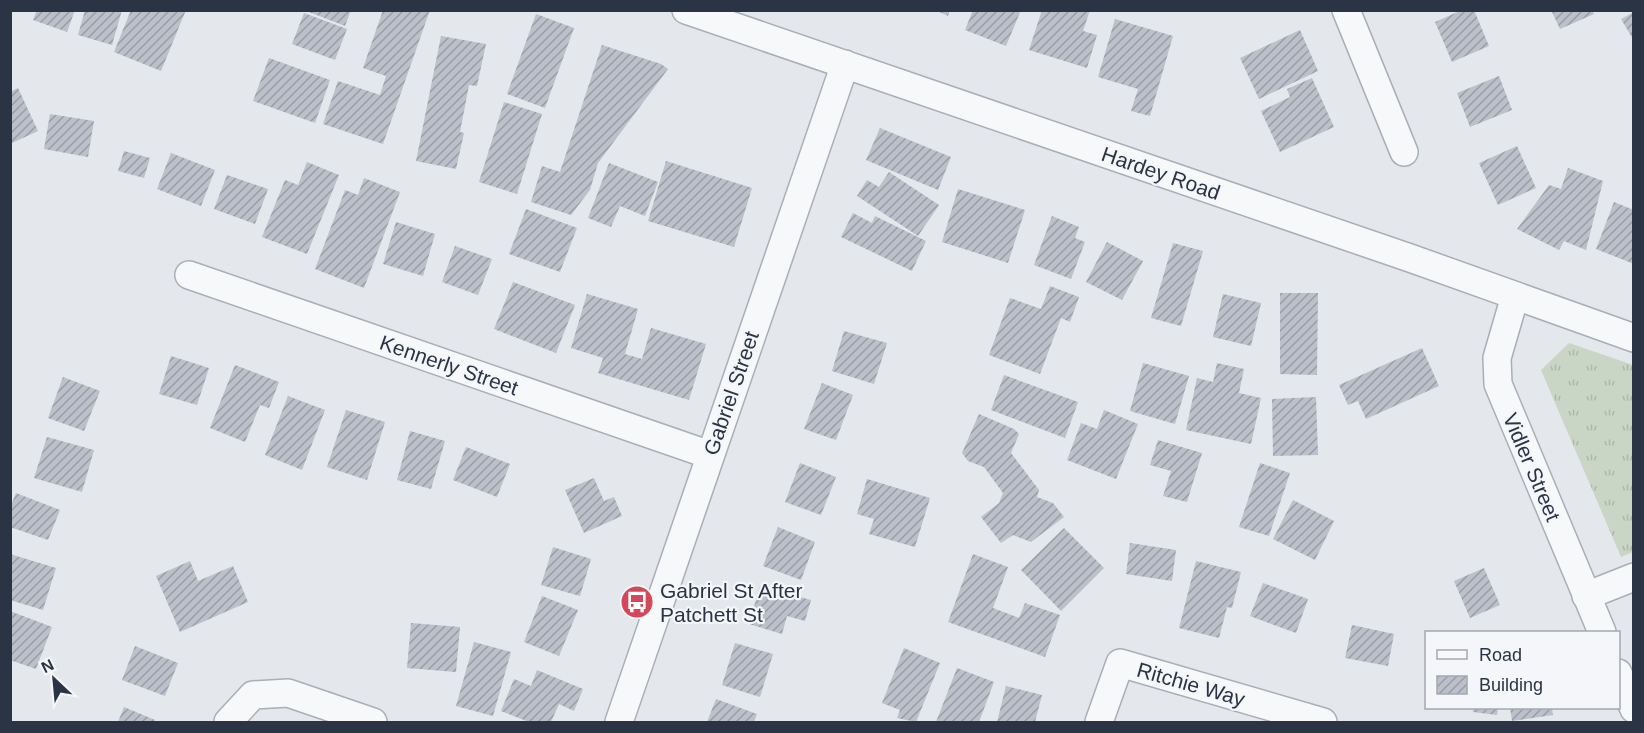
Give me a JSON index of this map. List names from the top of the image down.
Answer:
{
  "streets": {
    "street": [
      "Hardey Road",
      "Kennerly Street",
      "Gabriel Street",
      "Vidler Street",
      "Ritchie Way"
    ]
  },
  "crossings": [
    ["Hardey Road", "Gabriel Street"],
    ["Hardey Road", "Vidler Street"],
    ["Kennerly Street", "Gabriel Street"]
  ],
  "places": {
    "bus stop": ["Gabriel St After Patchett St"]
  },
  "legend": ["Road", "Building"],
  "north": "top left"
}
